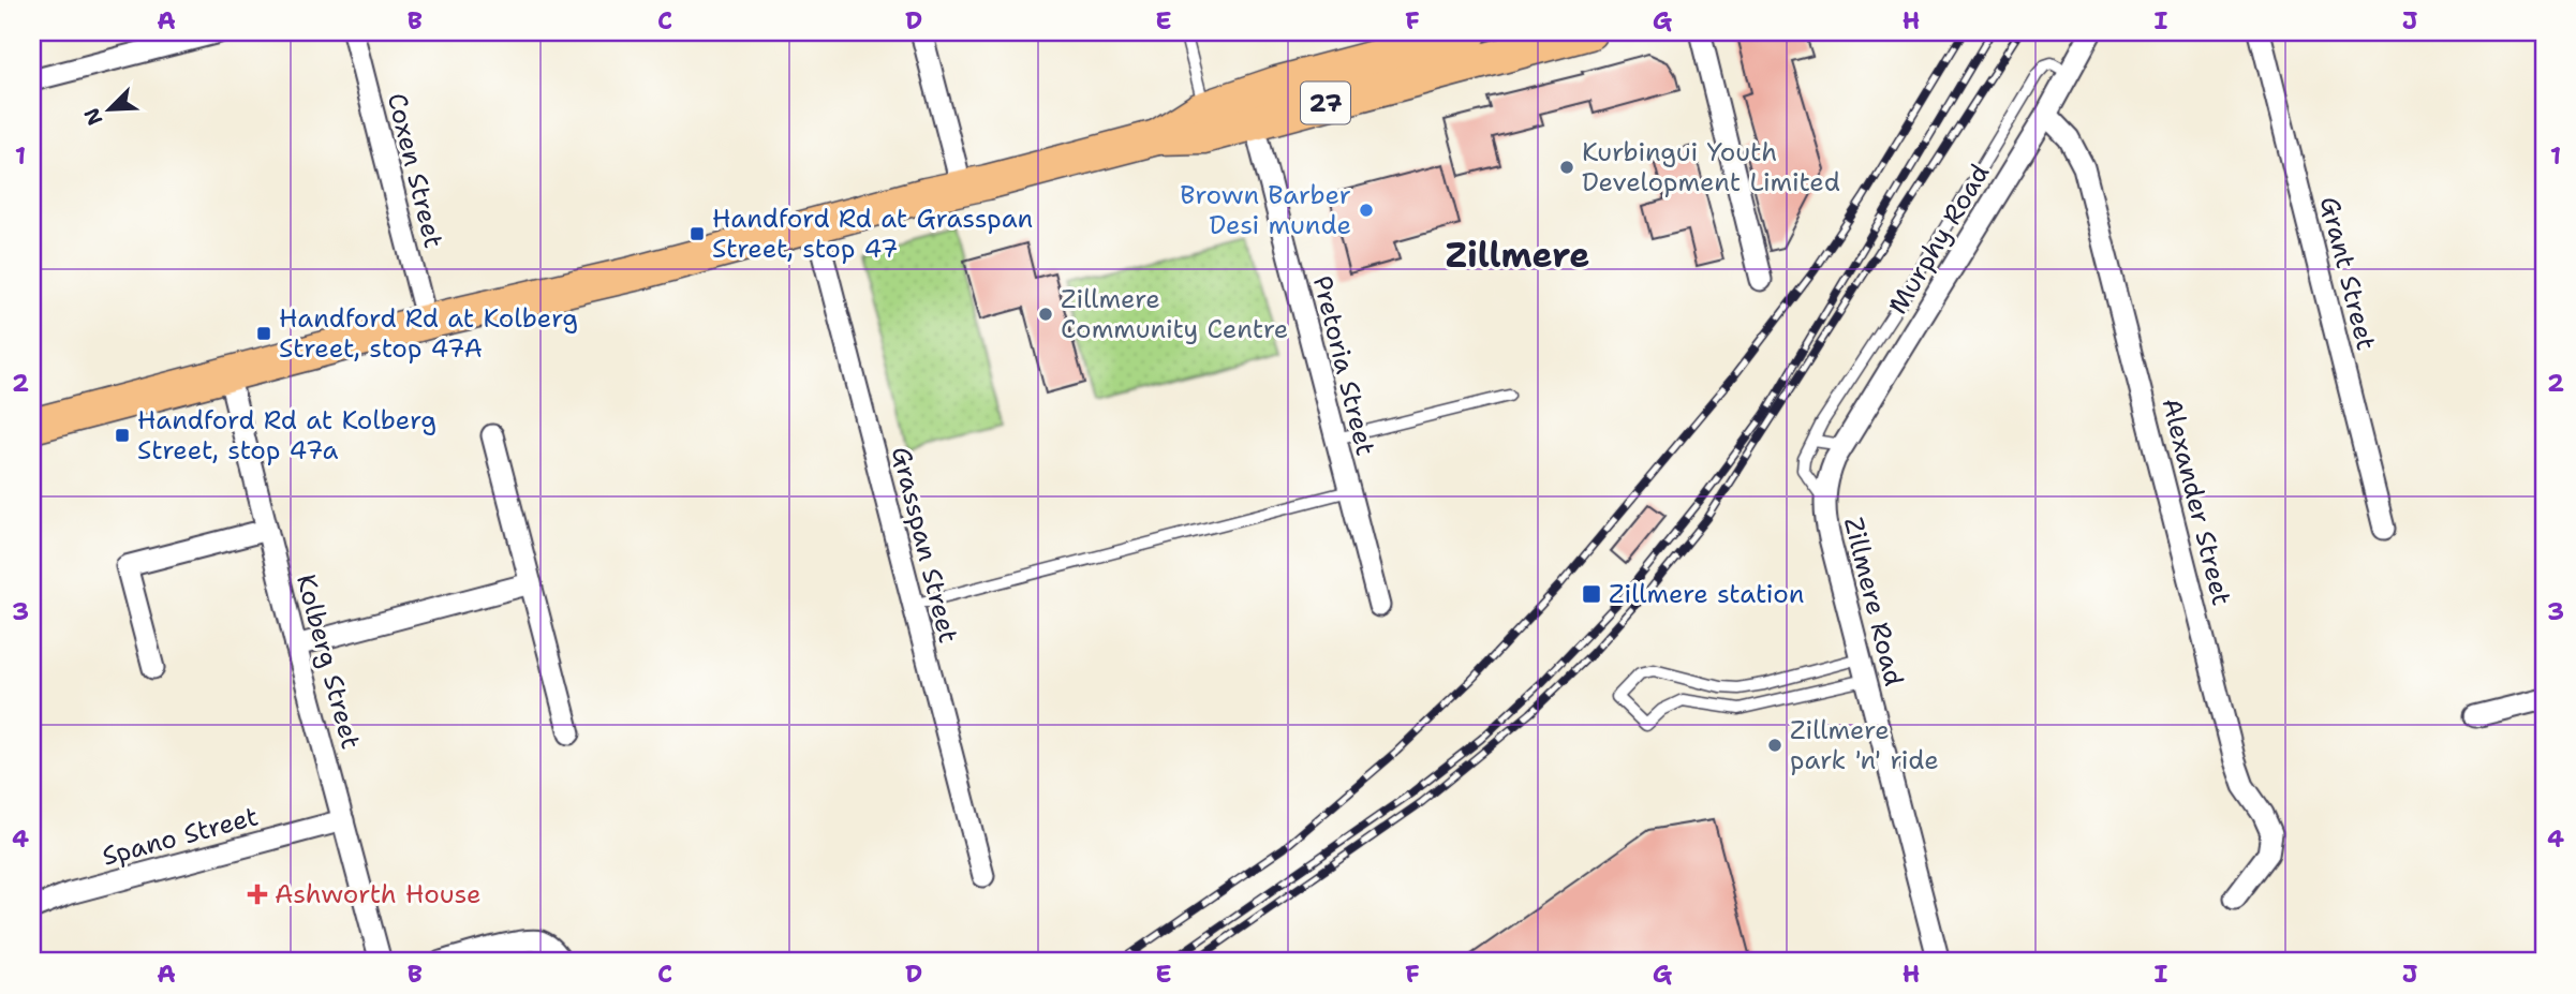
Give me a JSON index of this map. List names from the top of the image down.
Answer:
{
  "streets": {
    "main road": ["27"],
    "street": [
      "Coxen Street",
      "Murphy Road",
      "Grant Street",
      "Pretoria Street",
      "Alexander Street",
      "Grasspan Street",
      "Zillmere Road",
      "Kolberg Street",
      "Spano Street"
    ]
  },
  "crossings": [
    ["27", "Coxen Street"],
    ["27", "Pretoria Street"],
    ["27", "Grasspan Street"],
    ["27", "Kolberg Street"],
    ["Murphy Road", "Alexander Street"],
    ["Murphy Road", "Zillmere Road"],
    ["Kolberg Street", "Spano Street"]
  ],
  "districts": ["Zillmere"],
  "places": {
    "other": [
      "Kurbingui Youth Development Limited",
      "Brown Barber Desi munde",
      "Zillmere Community Centre",
      "Zillmere park 'n' ride"
    ],
    "transit": [
      "Handford Rd at Grasspan Street, stop 47",
      "Handford Rd at Kolberg Street, stop 47A",
      "Handford Rd at Kolberg Street, stop 47a",
      "Zillmere station"
    ],
    "health": ["Ashworth House"]
  },
  "north": "bottom left",
  "grid": {
    "columns": [
      "A",
      "B",
      "C",
      "D",
      "E",
      "F",
      "G",
      "H",
      "I",
      "J"
    ],
    "rows": [
      "1",
      "2",
      "3",
      "4"
    ]
  }
}
